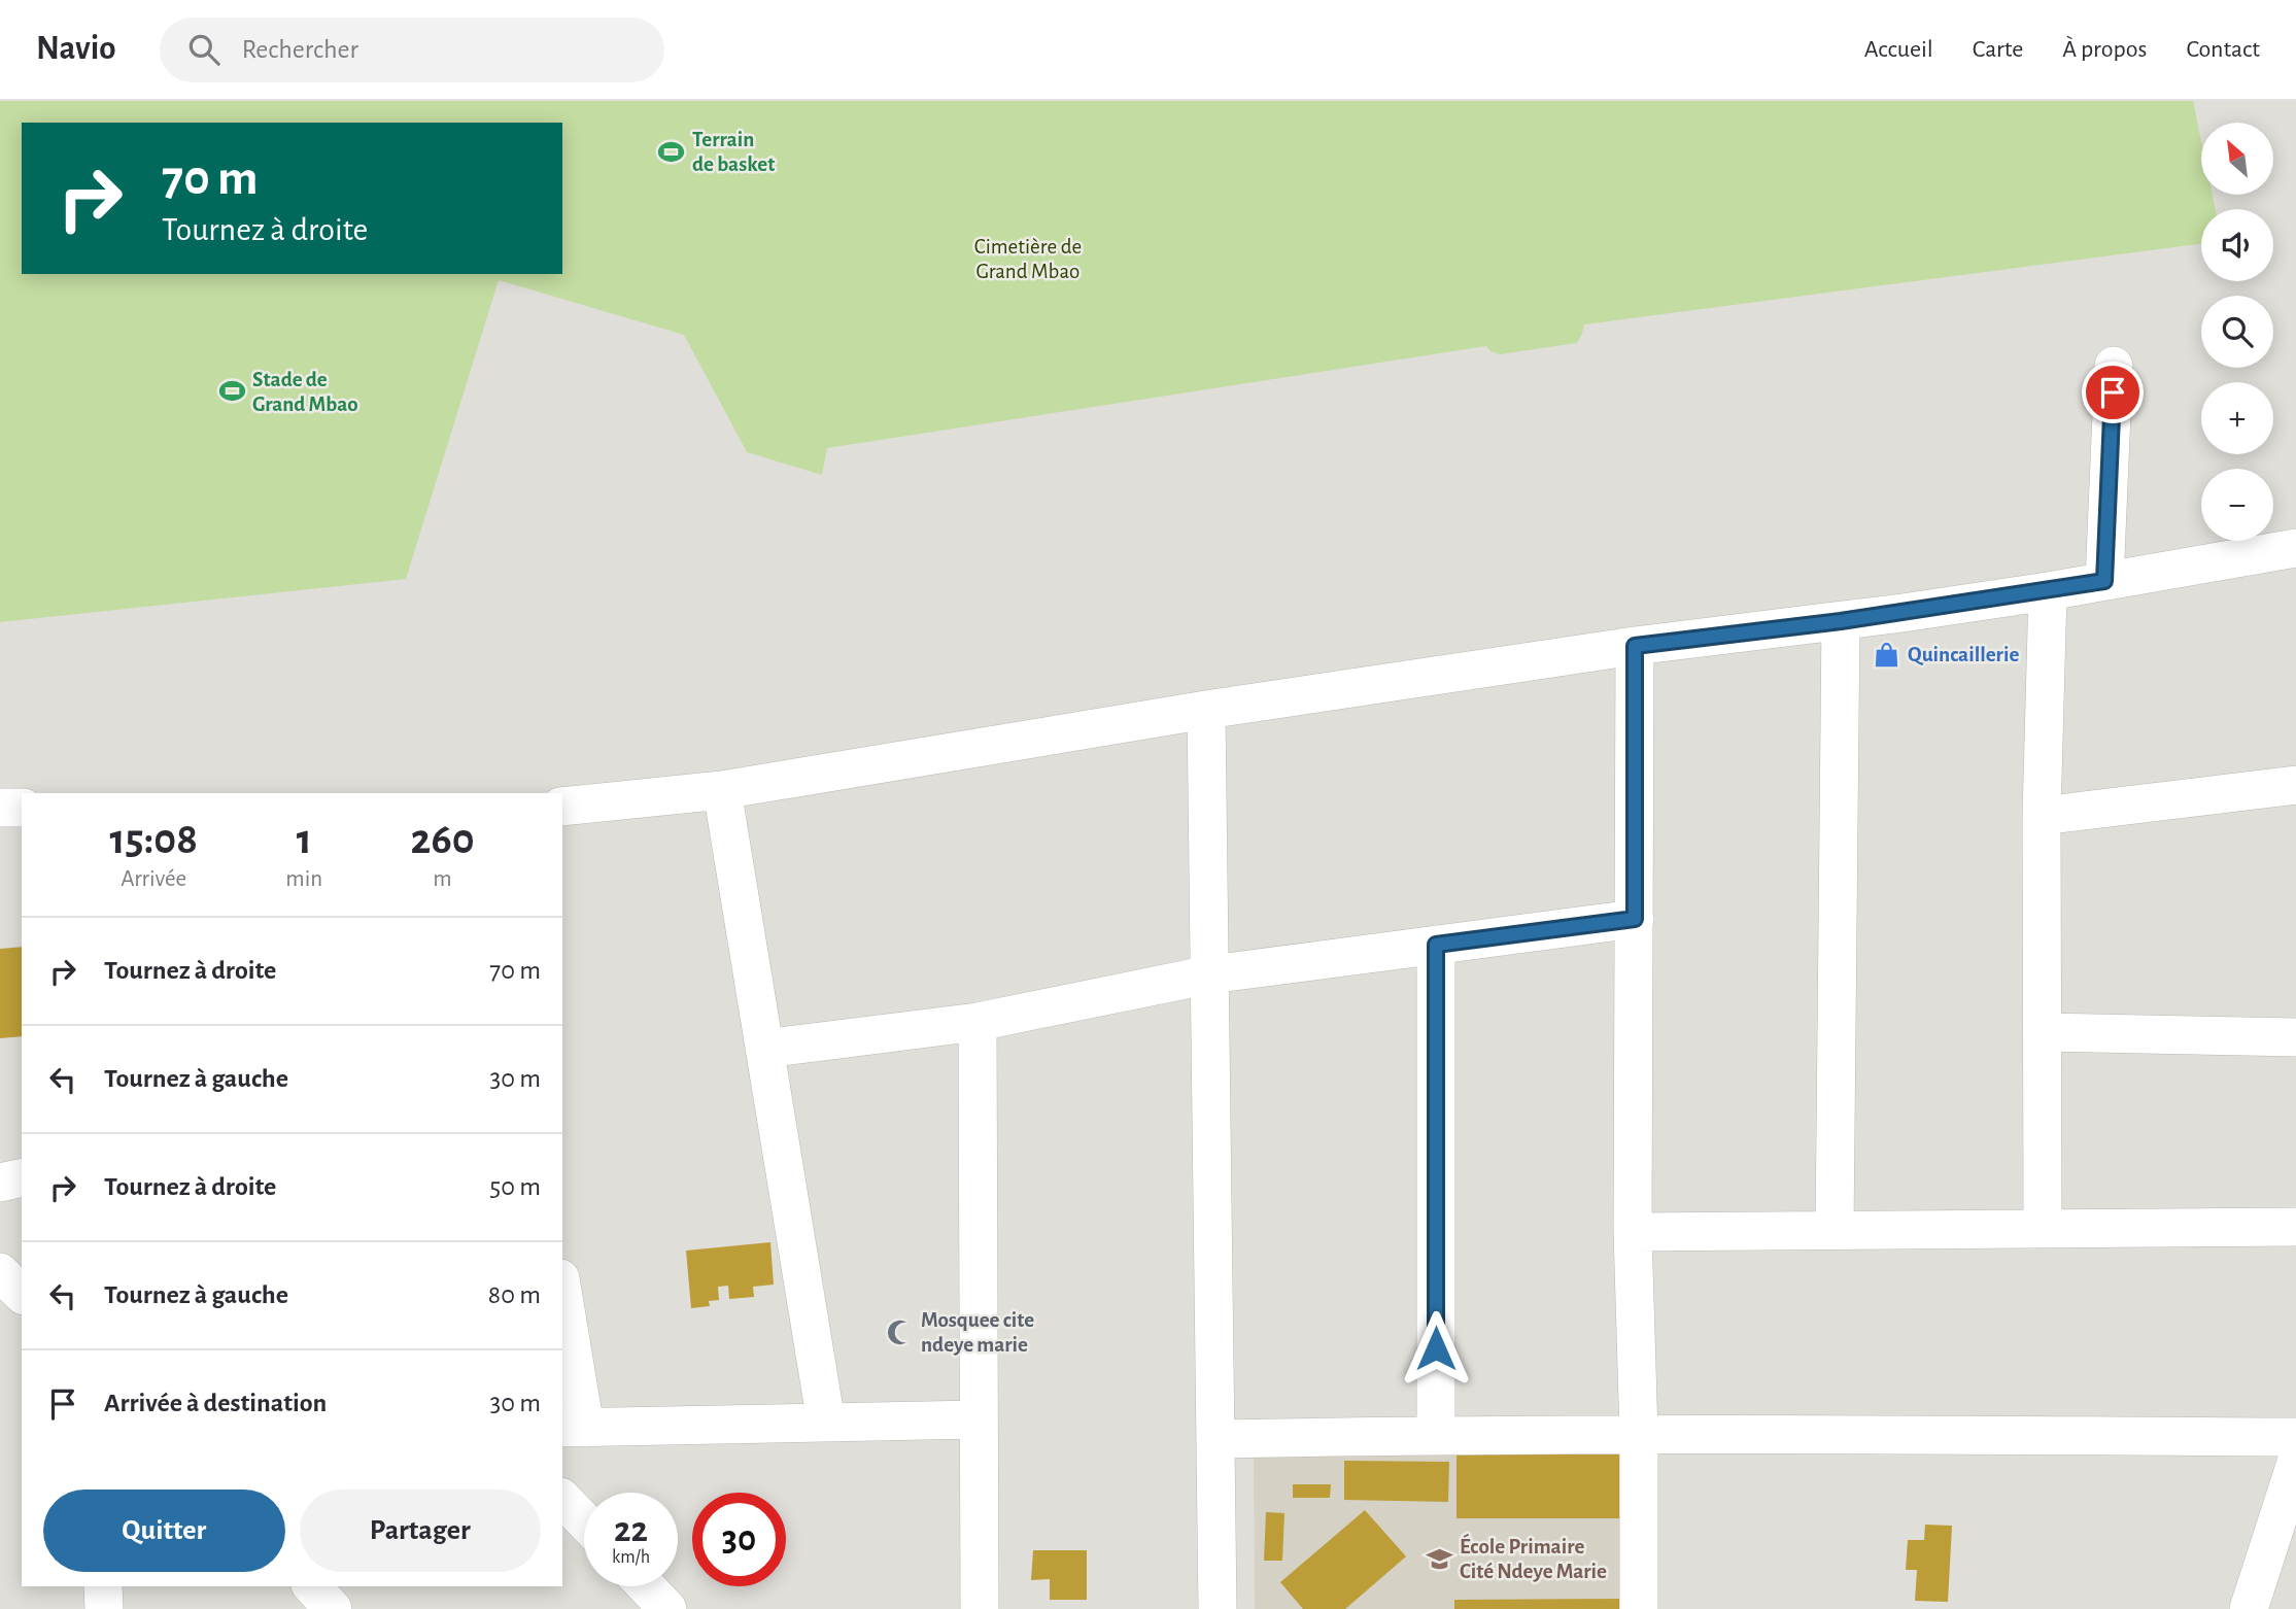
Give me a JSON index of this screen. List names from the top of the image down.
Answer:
{
  "parks": ["Cimetière de Grand Mbao"],
  "places": {
    "sports": ["Terrain de basket", "Stade de Grand Mbao"],
    "shop": ["Quincaillerie"],
    "mosque": ["Mosquee cite ndeye marie"],
    "school or university": ["École Primaire Cité Ndeye Marie"]
  },
  "north": "top left",
  "page": {
    "header": "Navio",
    "search": "Rechercher",
    "nav": [
      "Accueil",
      "Carte",
      "À propos",
      "Contact"
    ],
    "map_buttons": ["+", "−"],
    "turn": ["70 m", "Tournez à droite"],
    "eta": [
      "15:08",
      "Arrivée",
      "1",
      "min",
      "260",
      "m"
    ],
    "list": [
      {
        "name": "Tournez à droite",
        "value": "70 m"
      },
      {
        "name": "Tournez à gauche",
        "value": "30 m"
      },
      {
        "name": "Tournez à droite",
        "value": "50 m"
      },
      {
        "name": "Tournez à gauche",
        "value": "80 m"
      },
      {
        "name": "Arrivée à destination",
        "value": "30 m"
      }
    ],
    "buttons": ["Quitter", "Partager"],
    "speed": "22 km/h",
    "limit": "30"
  }
}
